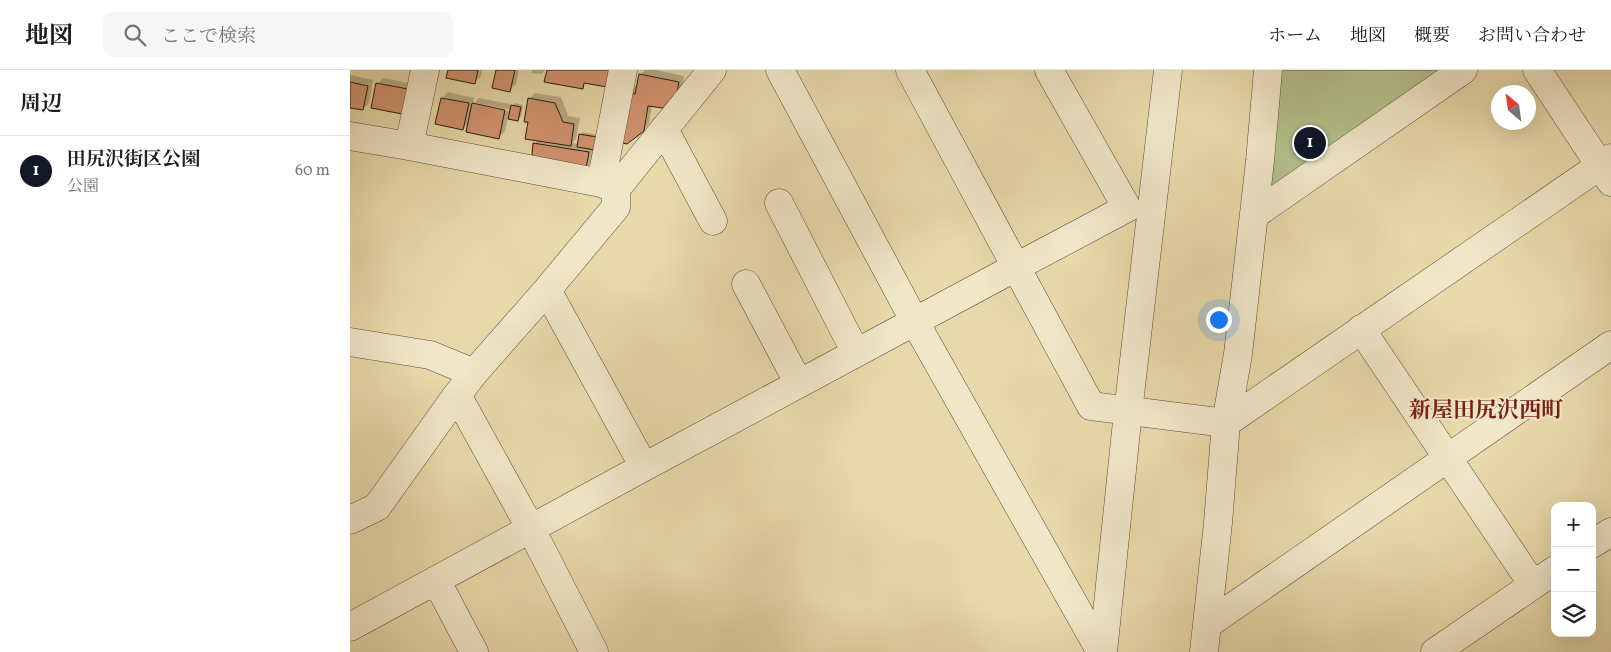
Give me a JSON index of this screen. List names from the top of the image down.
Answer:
{
  "districts": ["新屋田尻沢西町"],
  "north": "top left",
  "page": {
    "header": "地図",
    "search": "ここで検索",
    "nav": [
      "ホーム",
      "地図",
      "概要",
      "お問い合わせ"
    ],
    "heading": "周辺",
    "pins": "1",
    "list": [
      {
        "mark": "1",
        "name": "田尻沢街区公園",
        "note": "公園",
        "value": "60 m"
      }
    ],
    "map_buttons": ["+", "−"]
  }
}
